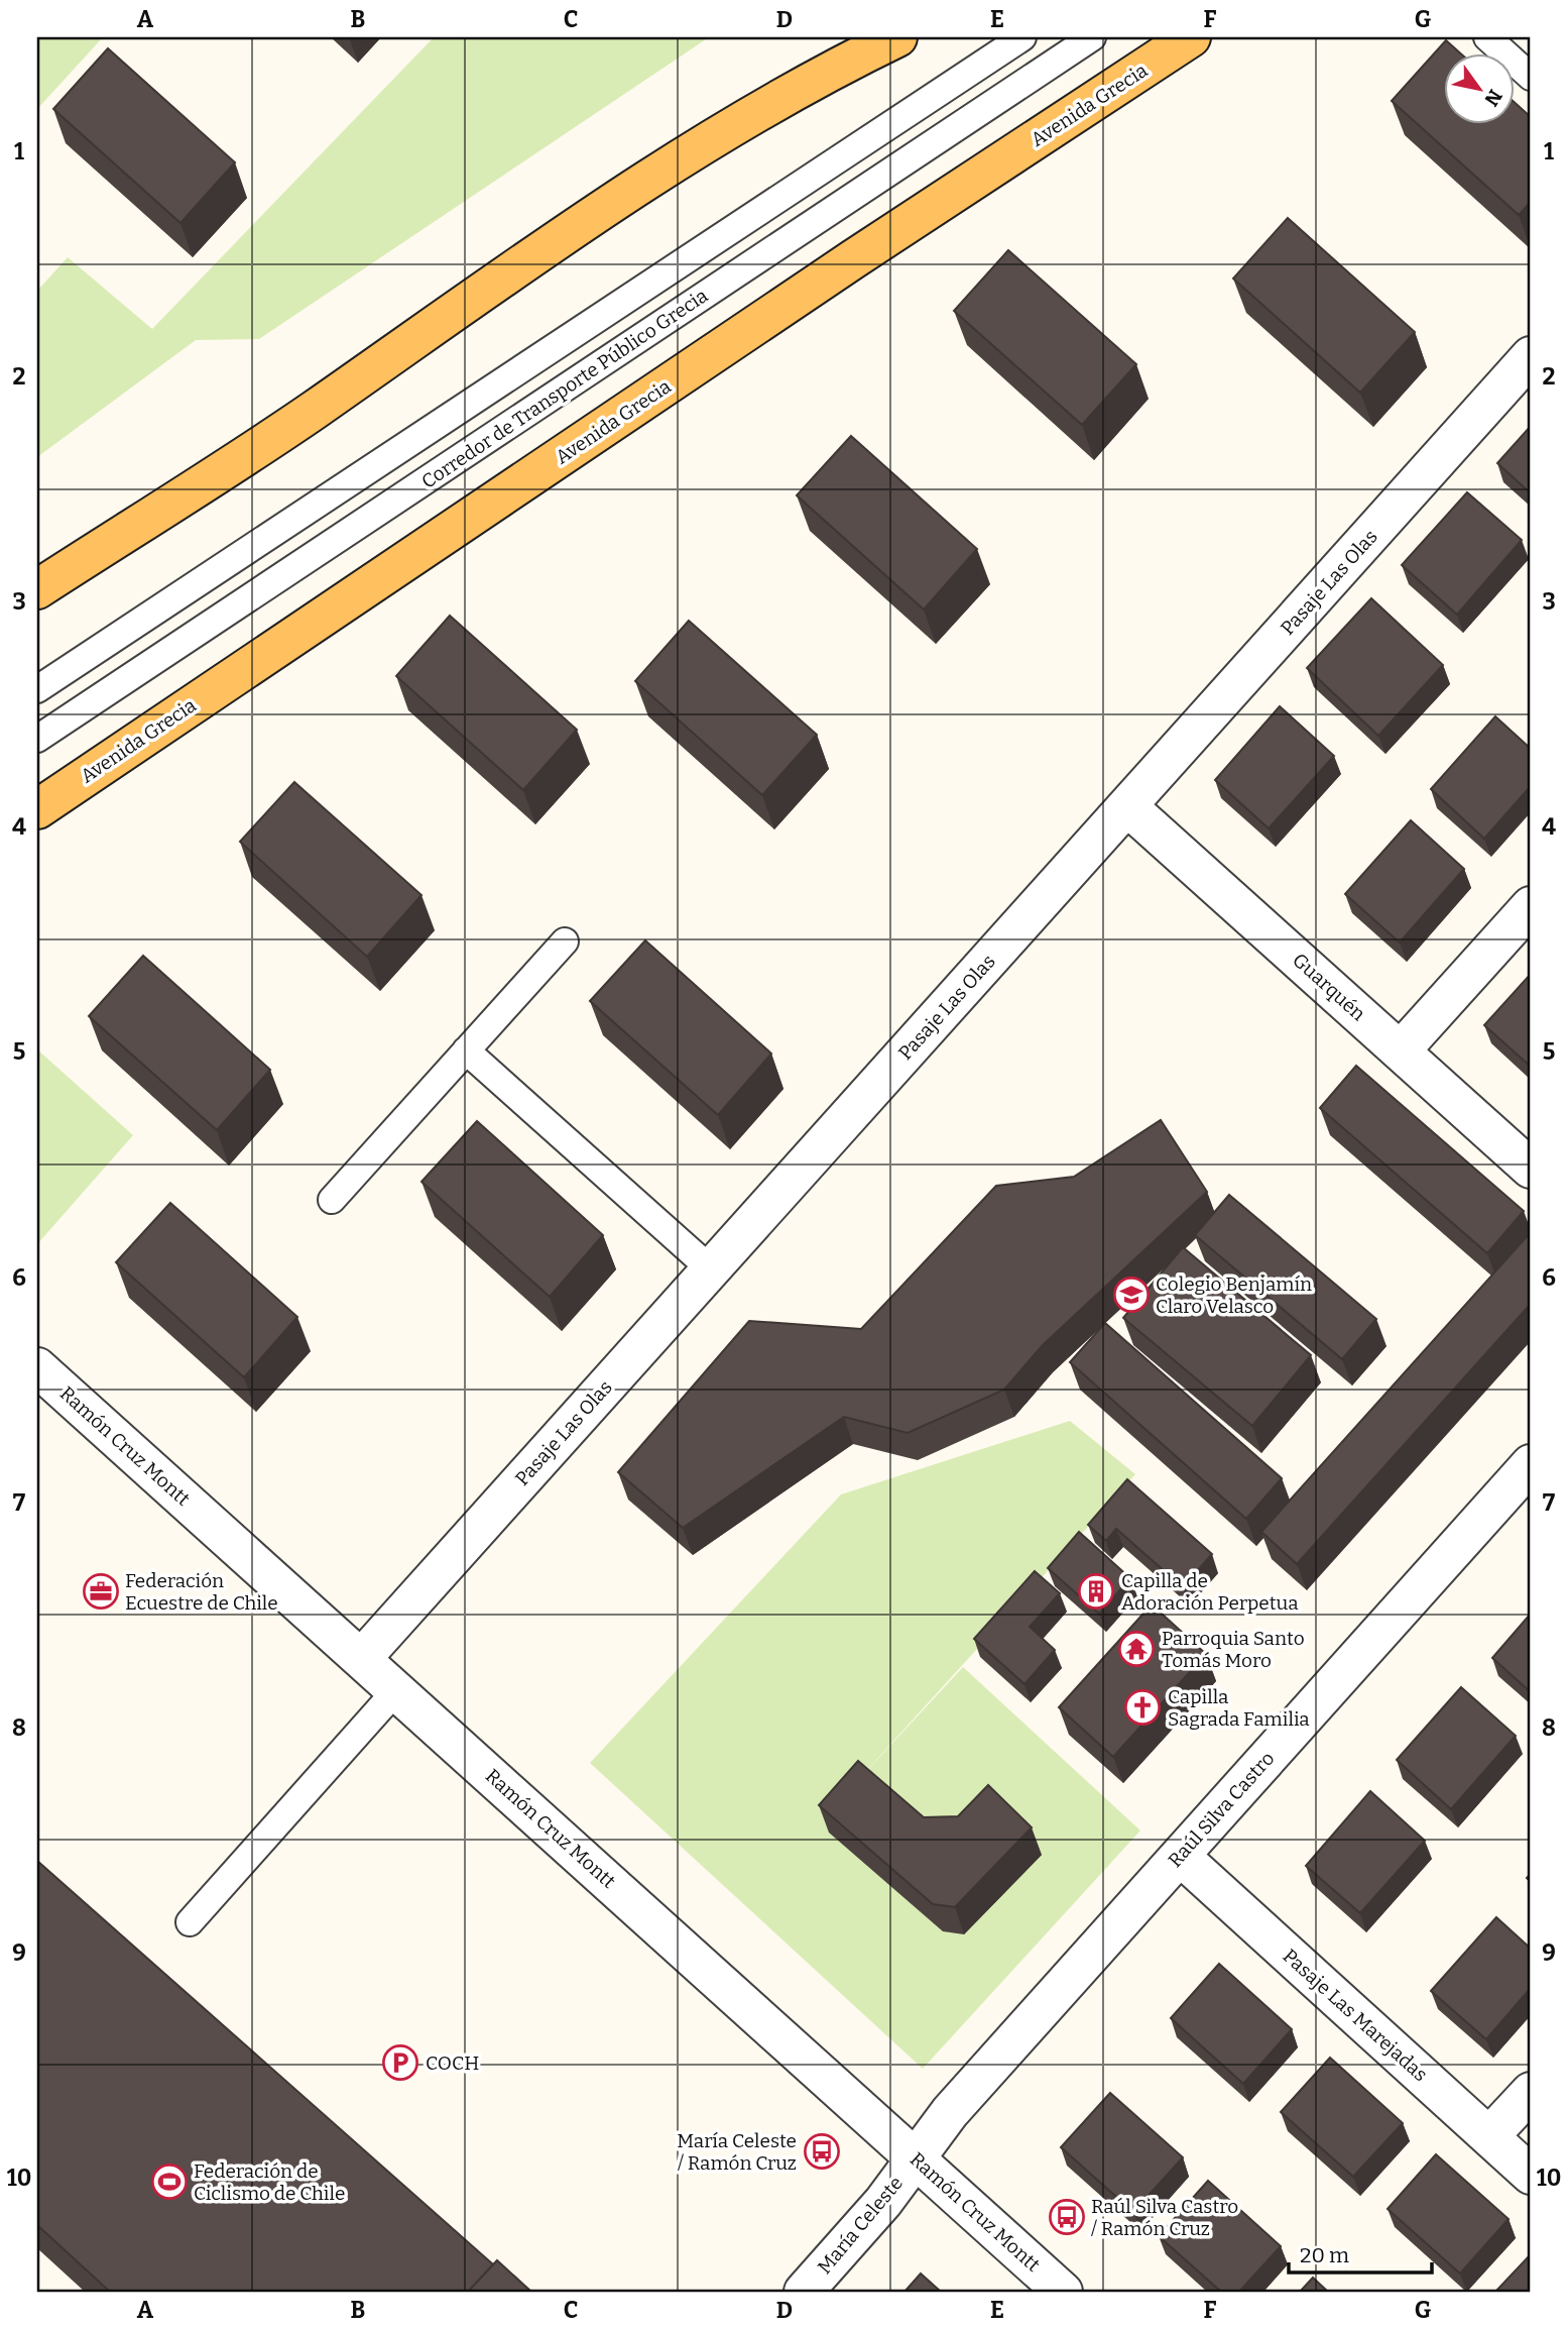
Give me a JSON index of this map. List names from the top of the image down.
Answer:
{
  "streets": {
    "main road": ["Avenida Grecia"],
    "street": [
      "Pasaje Las Olas",
      "Guarquén",
      "Ramón Cruz Montt",
      "Raúl Silva Castro",
      "Pasaje Las Marejadas",
      "María Celeste"
    ],
    "lane": ["Corredor de Transporte Público Grecia"]
  },
  "crossings": [
    ["Pasaje Las Olas", "Guarquén"],
    ["Pasaje Las Olas", "Ramón Cruz Montt"],
    ["Ramón Cruz Montt", "Raúl Silva Castro"],
    ["Ramón Cruz Montt", "María Celeste"],
    ["Raúl Silva Castro", "Pasaje Las Marejadas"],
    ["Raúl Silva Castro", "María Celeste"]
  ],
  "places": {
    "school or university": ["Colegio Benjamín Claro Velasco"],
    "office": ["Federación Ecuestre de Chile"],
    "building": ["Capilla de Adoración Perpetua"],
    "temple": ["Parroquia Santo Tomás Moro"],
    "church": ["Capilla Sagrada Familia"],
    "parking": ["COCH"],
    "bus stop": ["María Celeste / Ramón Cruz", "Raúl Silva Castro / Ramón Cruz"],
    "sports": ["Federación de Ciclismo de Chile"]
  },
  "scale_bar": "20 m",
  "north": "bottom right",
  "grid": {
    "columns": [
      "A",
      "B",
      "C",
      "D",
      "E",
      "F",
      "G"
    ],
    "rows": [
      "1",
      "2",
      "3",
      "4",
      "5",
      "6",
      "7",
      "8",
      "9",
      "10"
    ]
  }
}
